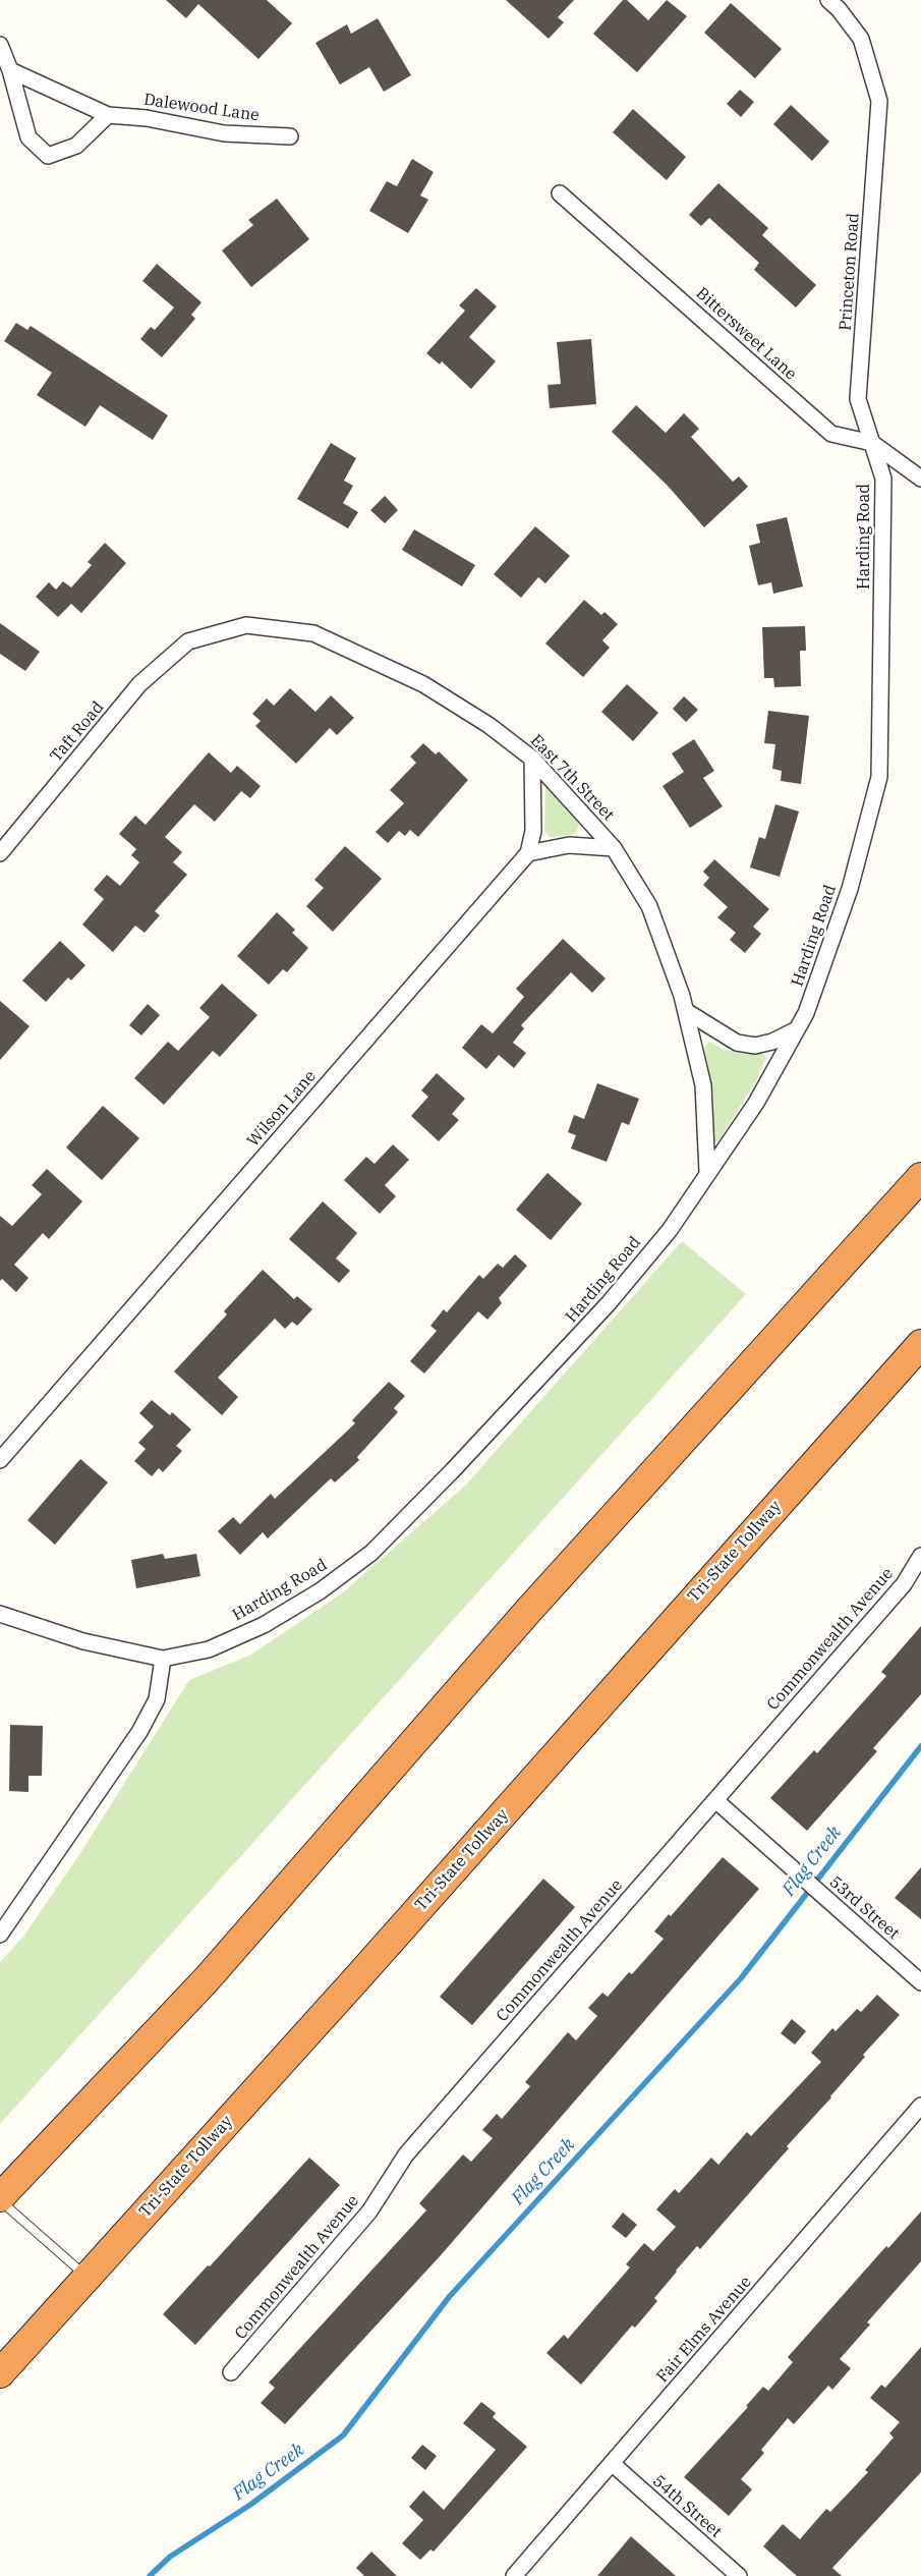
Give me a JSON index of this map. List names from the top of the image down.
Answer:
{
  "streets": {
    "highway": ["Tri-State Tollway"],
    "street": [
      "Dalewood Lane",
      "Princeton Road",
      "Bittersweet Lane",
      "Harding Road",
      "Taft Road",
      "East 7th Street",
      "Wilson Lane",
      "Commonwealth Avenue",
      "53rd Street",
      "Fair Elms Avenue",
      "54th Street"
    ]
  },
  "crossings": [
    ["Princeton Road", "Bittersweet Lane"],
    ["Princeton Road", "Harding Road"],
    ["Bittersweet Lane", "Harding Road"],
    ["Harding Road", "East 7th Street"],
    ["Taft Road", "East 7th Street"],
    ["East 7th Street", "Wilson Lane"],
    ["Commonwealth Avenue", "53rd Street"],
    ["Fair Elms Avenue", "54th Street"]
  ],
  "water": ["Flag Creek"]
}
